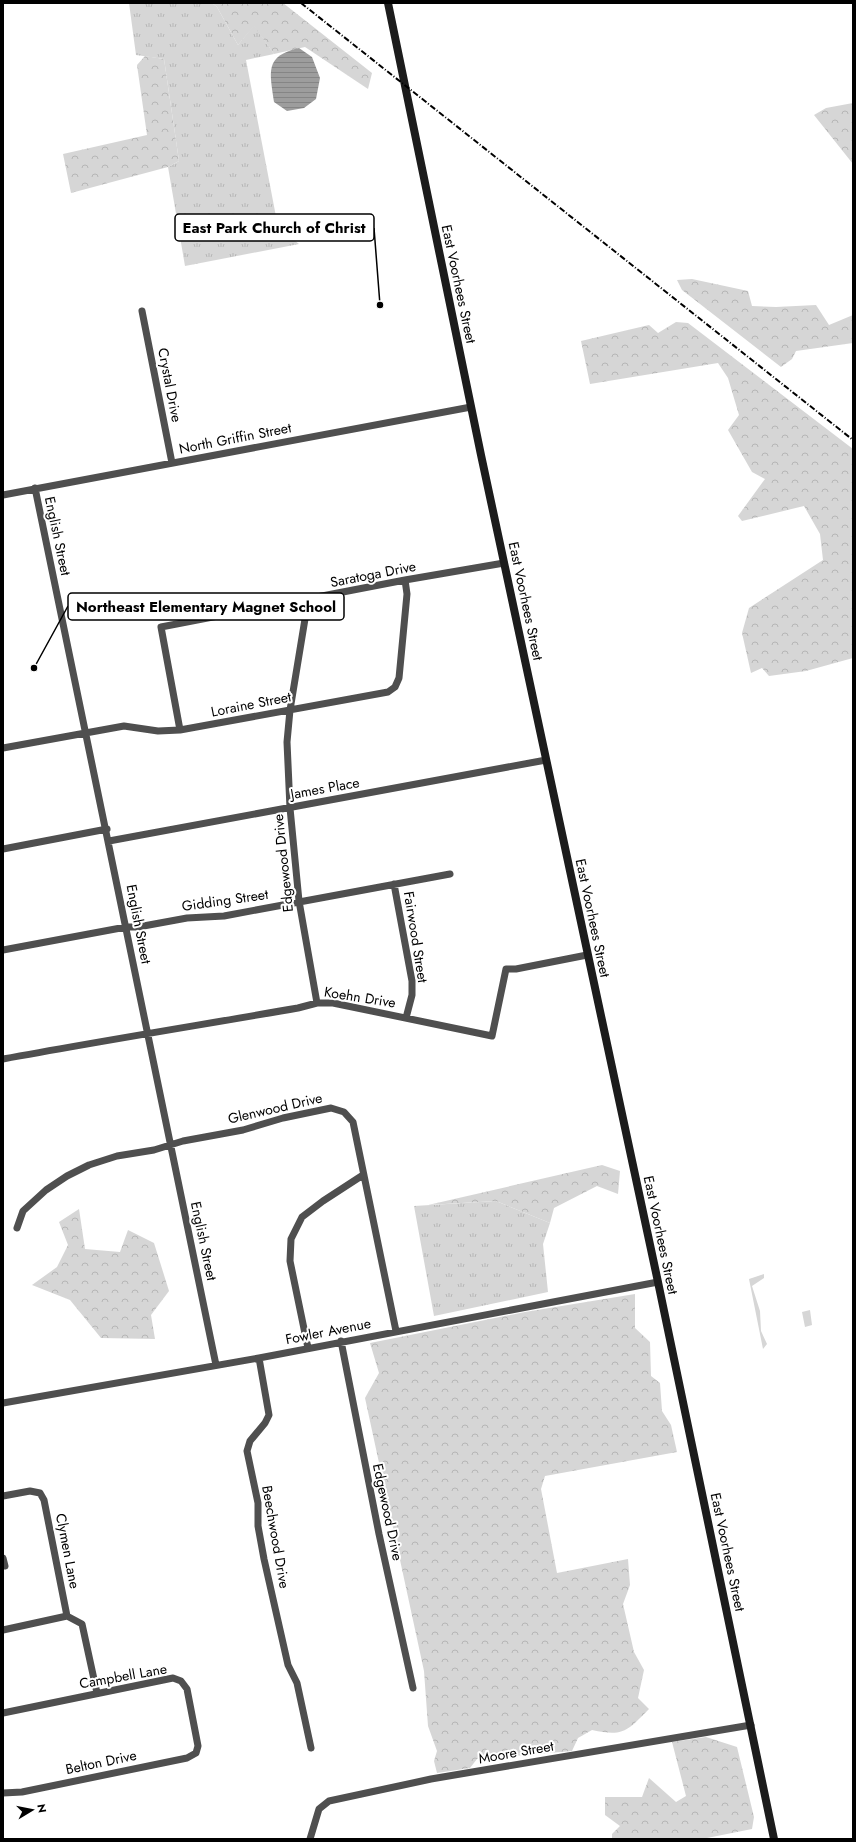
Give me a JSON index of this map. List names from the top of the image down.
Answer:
{
  "streets": {
    "main road": ["East Voorhees Street"],
    "street": [
      "Crystal Drive",
      "North Griffin Street",
      "English Street",
      "Saratoga Drive",
      "Loraine Street",
      "James Place",
      "Edgewood Drive",
      "Gidding Street",
      "Fairwood Street",
      "Koehn Drive",
      "Glenwood Drive",
      "Fowler Avenue",
      "Beechwood Drive",
      "Clymen Lane",
      "Campbell Lane",
      "Moore Street",
      "Belton Drive"
    ]
  },
  "crossings": [
    ["East Voorhees Street", "North Griffin Street"],
    ["East Voorhees Street", "Saratoga Drive"],
    ["East Voorhees Street", "James Place"],
    ["East Voorhees Street", "Koehn Drive"],
    ["East Voorhees Street", "Fowler Avenue"],
    ["East Voorhees Street", "Moore Street"],
    ["Crystal Drive", "North Griffin Street"],
    ["North Griffin Street", "English Street"],
    ["English Street", "Loraine Street"],
    ["English Street", "James Place"],
    ["English Street", "Gidding Street"],
    ["English Street", "Koehn Drive"],
    ["English Street", "Glenwood Drive"],
    ["English Street", "Fowler Avenue"],
    ["Saratoga Drive", "Loraine Street"],
    ["Saratoga Drive", "Edgewood Drive"],
    ["Loraine Street", "Edgewood Drive"],
    ["James Place", "Edgewood Drive"],
    ["Edgewood Drive", "Gidding Street"],
    ["Edgewood Drive", "Koehn Drive"],
    ["Edgewood Drive", "Fowler Avenue"],
    ["Gidding Street", "Fairwood Street"],
    ["Fairwood Street", "Koehn Drive"],
    ["Glenwood Drive", "Fowler Avenue"],
    ["Fowler Avenue", "Beechwood Drive"],
    ["Campbell Lane", "Belton Drive"]
  ],
  "places": ["East Park Church of Christ", "Northeast Elementary Magnet School"],
  "north": "right"
}
